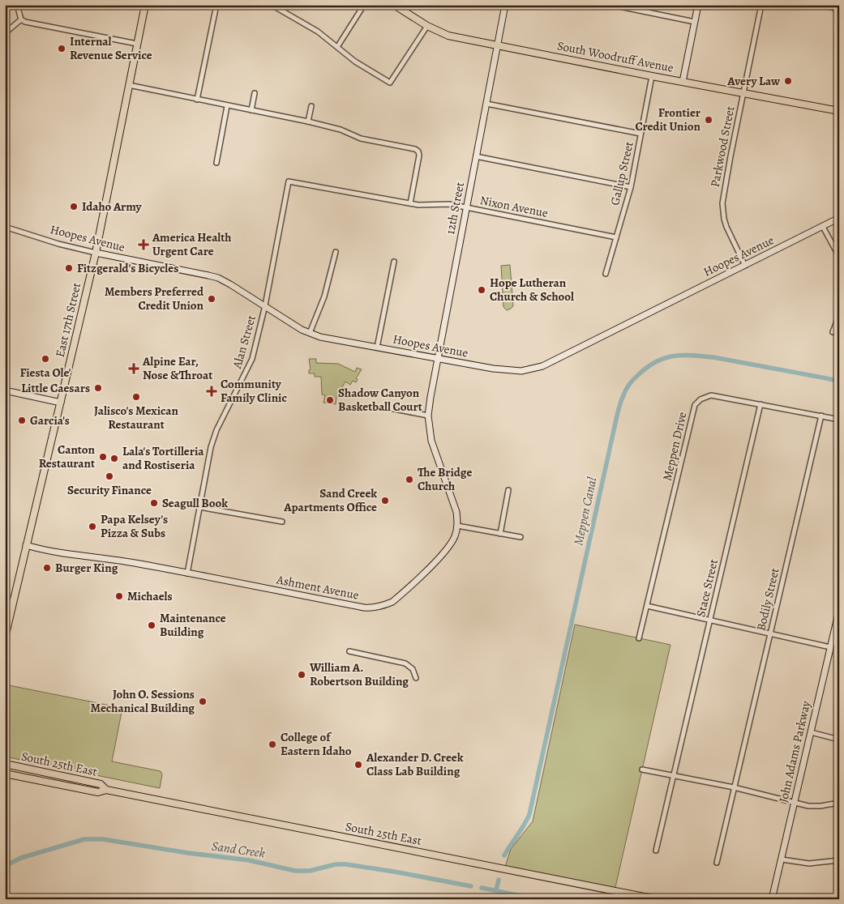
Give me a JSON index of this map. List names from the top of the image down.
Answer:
{
  "streets": {
    "main road": ["South Woodruff Avenue", "East 17th Street", "South 25th East"],
    "street": [
      "Parkwood Street",
      "Gallup Street",
      "Nixon Avenue",
      "12th Street",
      "Hoopes Avenue",
      "Alan Street",
      "Meppen Drive",
      "Ashment Avenue",
      "Stace Street",
      "Bodily Street",
      "John Adams Parkway"
    ]
  },
  "crossings": [
    ["South Woodruff Avenue", "Parkwood Street"],
    ["South Woodruff Avenue", "Gallup Street"],
    ["South Woodruff Avenue", "12th Street"],
    ["Parkwood Street", "Hoopes Avenue"],
    ["Gallup Street", "Nixon Avenue"],
    ["Nixon Avenue", "12th Street"],
    ["Nixon Avenue", "Alan Street"],
    ["12th Street", "Hoopes Avenue"],
    ["12th Street", "Ashment Avenue"],
    ["Hoopes Avenue", "East 17th Street"],
    ["Hoopes Avenue", "Alan Street"],
    ["East 17th Street", "Ashment Avenue"],
    ["Alan Street", "Ashment Avenue"],
    ["Meppen Drive", "Stace Street"],
    ["Meppen Drive", "Bodily Street"]
  ],
  "water": ["Meppen Canal", "Sand Creek"],
  "places": {
    "other": [
      "Internal Revenue Service",
      "Avery Law",
      "Frontier Credit Union",
      "Idaho Army",
      "Fitzgerald's Bicycles",
      "Hope Lutheran Church & School",
      "Members Preferred Credit Union",
      "Fiesta Ole'",
      "Little Caesars",
      "Jalisco's Mexican Restaurant",
      "Shadow Canyon Basketball Court",
      "Garcia's",
      "Canton Restaurant",
      "Lala's Tortilleria and Rostiseria",
      "Security Finance",
      "The Bridge Church",
      "Sand Creek Apartments Office",
      "Seagull Book",
      "Papa Kelsey's Pizza & Subs",
      "Burger King",
      "Michaels",
      "Maintenance Building",
      "William A. Robertson Building",
      "John O. Sessions Mechanical Building",
      "College of Eastern Idaho",
      "Alexander D. Creek Class Lab Building"
    ],
    "health": ["America Health Urgent Care", "Alpine Ear, Nose &Throat", "Community Family Clinic"]
  }
}
